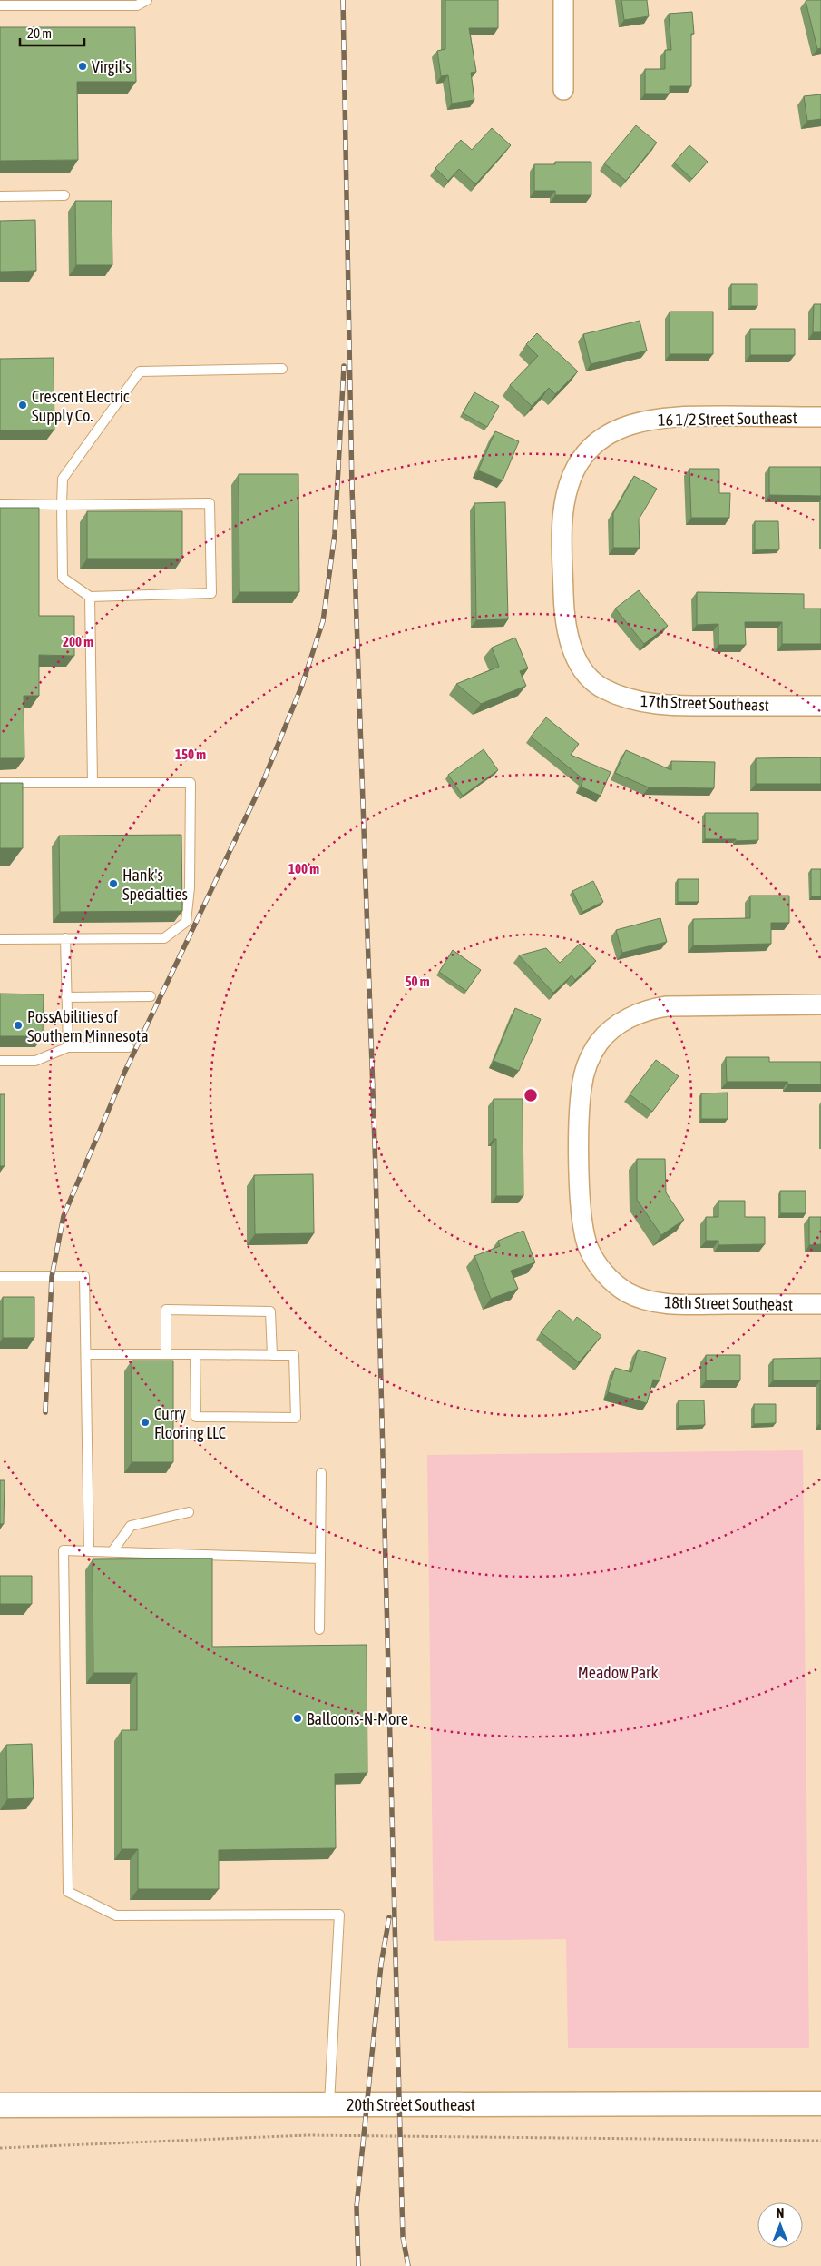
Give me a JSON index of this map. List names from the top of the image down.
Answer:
{
  "streets": {
    "street": [
      "16 1/2 Street Southeast",
      "17th Street Southeast",
      "18th Street Southeast",
      "20th Street Southeast"
    ]
  },
  "crossings": [
    ["16 1/2 Street Southeast", "17th Street Southeast"]
  ],
  "parks": ["Meadow Park"],
  "places": [
    "Virgil's",
    "Crescent Electric Supply Co.",
    "Hank's Specialties",
    "PossAbilities of Southern Minnesota",
    "Curry Flooring LLC",
    "Balloons-N-More"
  ],
  "scale_bar": "20 m",
  "north": "top",
  "rings": [
    "200 m",
    "150 m",
    "100 m",
    "50 m"
  ]
}
